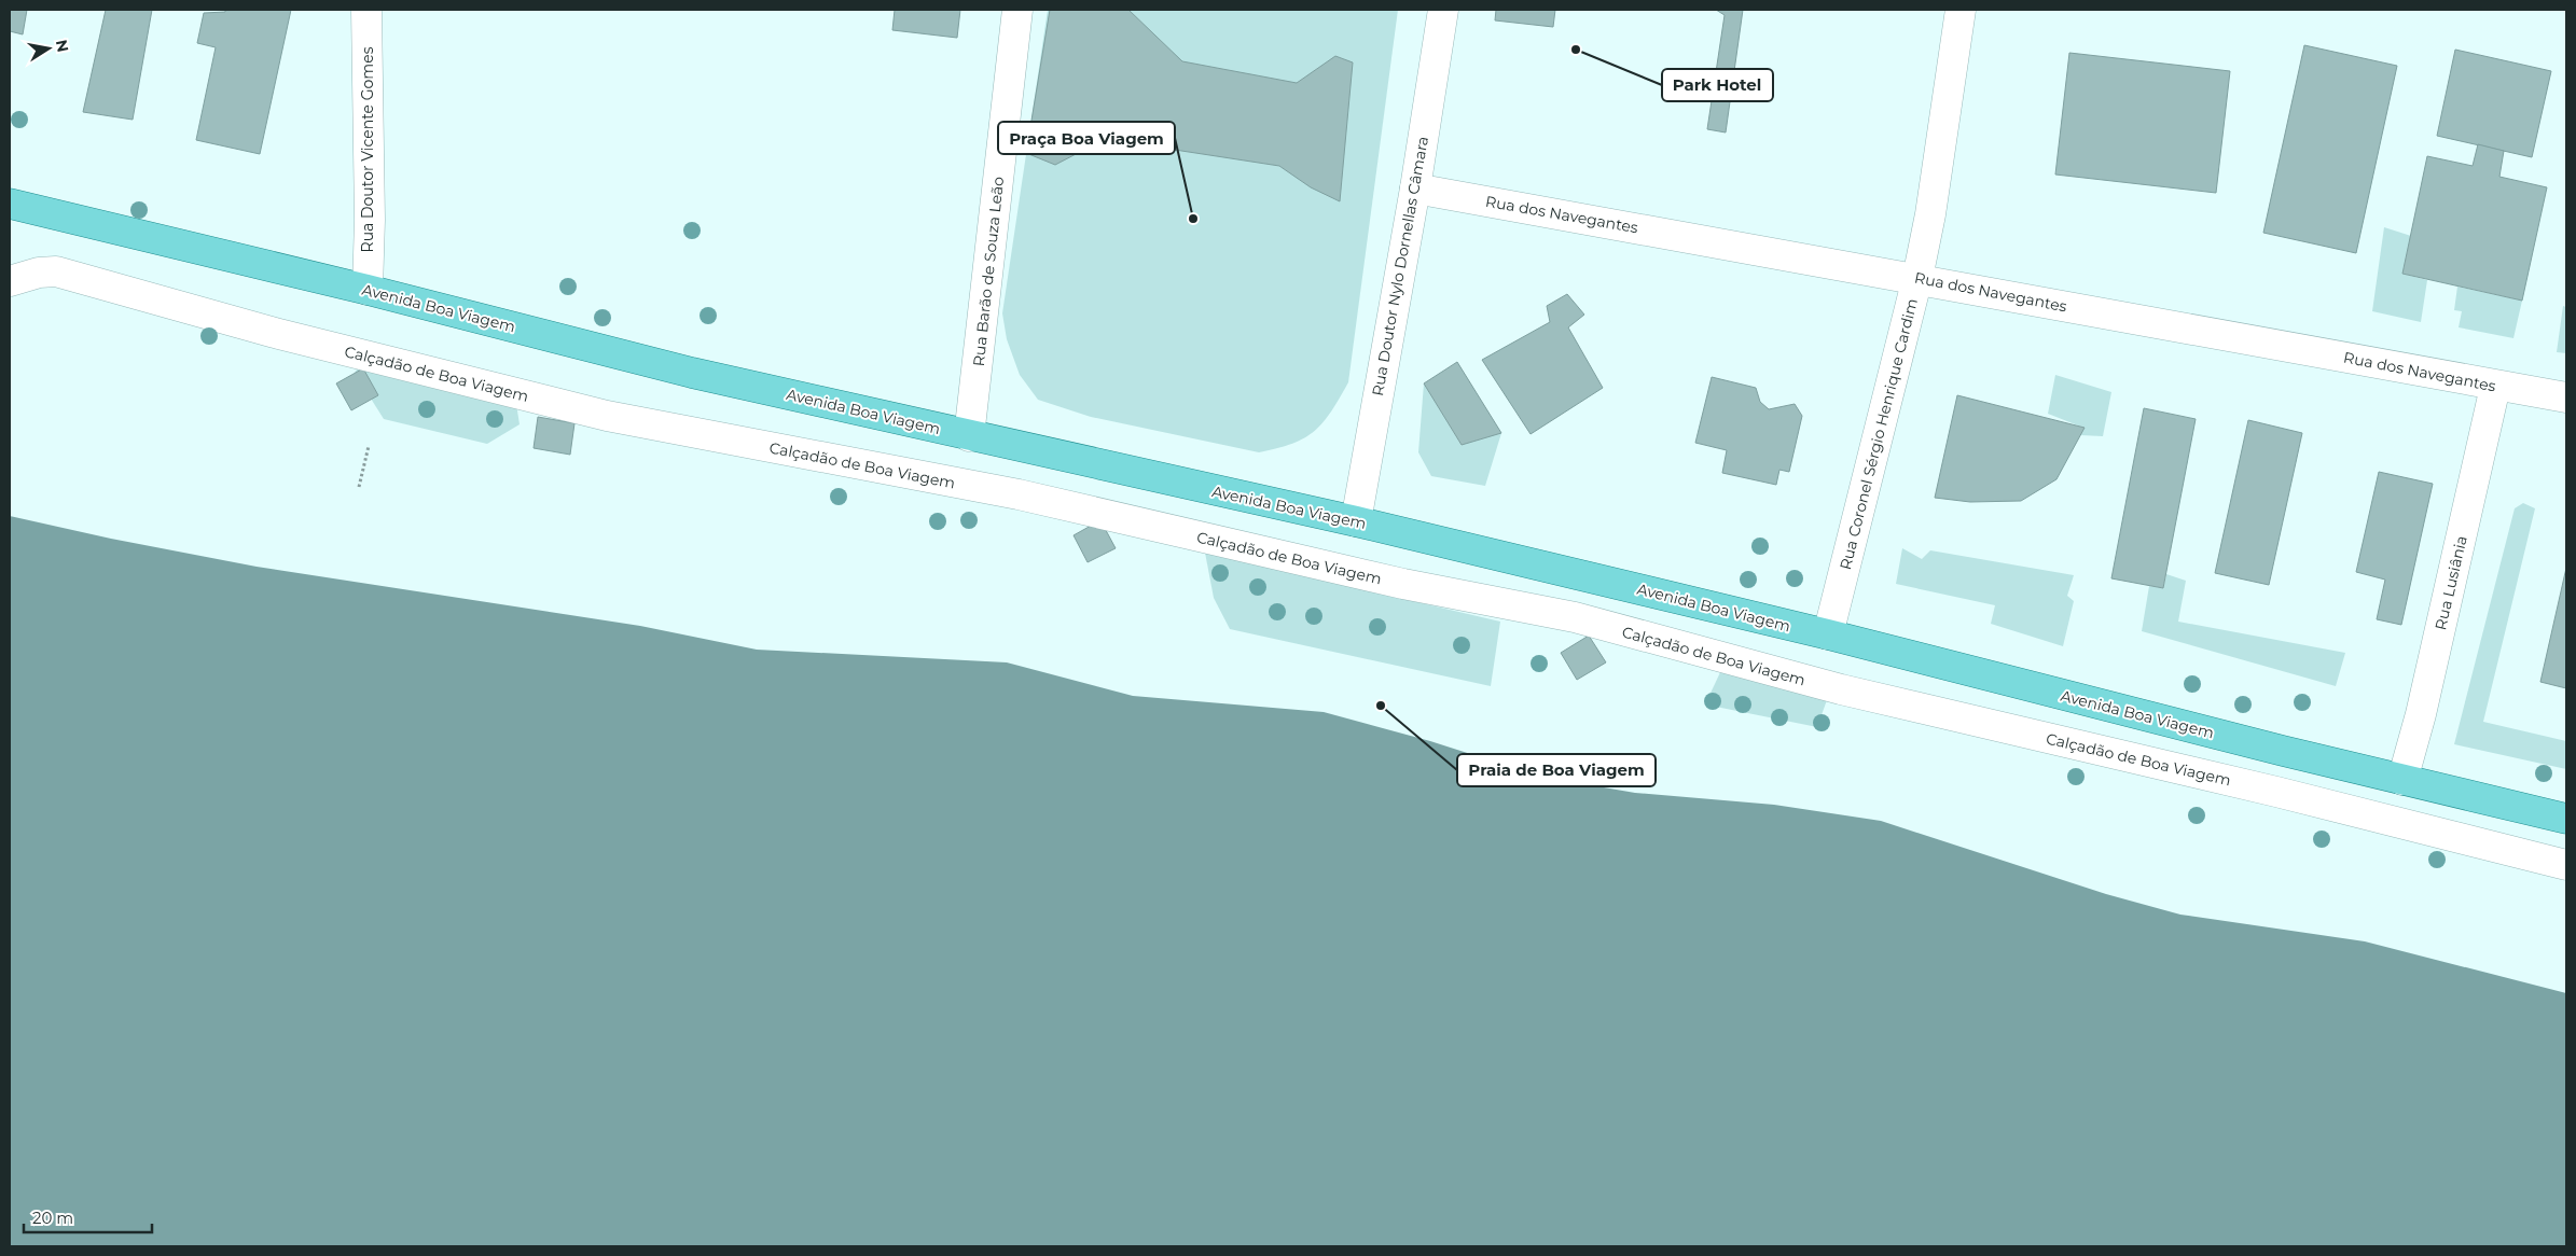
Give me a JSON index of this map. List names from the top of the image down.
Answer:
{
  "streets": {
    "main road": ["Avenida Boa Viagem"],
    "street": [
      "Rua Doutor Vicente Gomes",
      "Rua dos Navegantes",
      "Rua Doutor Nylo Dornellas Câmara",
      "Rua Barão de Souza Leão",
      "Calçadão de Boa Viagem",
      "Rua Coronel Sérgio Henrique Cardim",
      "Rua Lusiânia"
    ]
  },
  "crossings": [
    ["Rua Doutor Vicente Gomes", "Avenida Boa Viagem"],
    ["Rua dos Navegantes", "Rua Doutor Nylo Dornellas Câmara"],
    ["Rua dos Navegantes", "Rua Coronel Sérgio Henrique Cardim"],
    ["Rua dos Navegantes", "Rua Lusiânia"],
    ["Rua Doutor Nylo Dornellas Câmara", "Avenida Boa Viagem"],
    ["Rua Barão de Souza Leão", "Avenida Boa Viagem"],
    ["Avenida Boa Viagem", "Rua Coronel Sérgio Henrique Cardim"],
    ["Avenida Boa Viagem", "Rua Lusiânia"]
  ],
  "places": ["Park Hotel", "Praça Boa Viagem", "Praia de Boa Viagem"],
  "scale_bar": "20 m",
  "north": "right"
}
